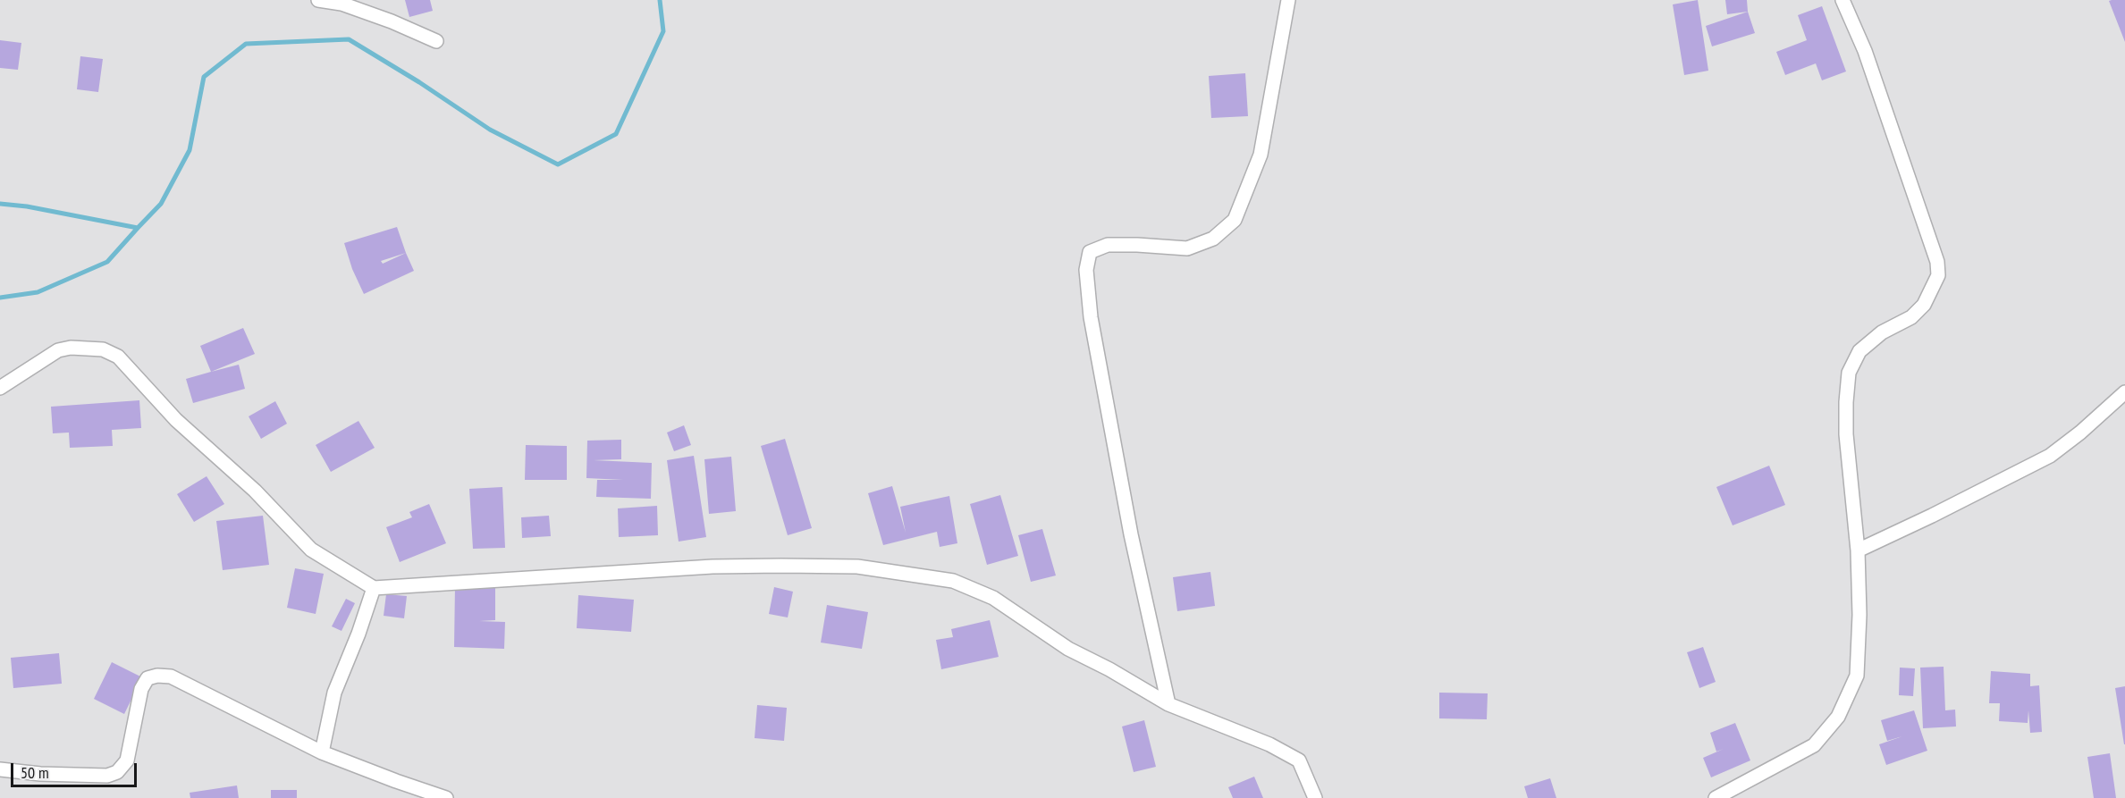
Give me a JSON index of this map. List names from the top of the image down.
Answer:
{
  "scale_bar": "50 m"
}
